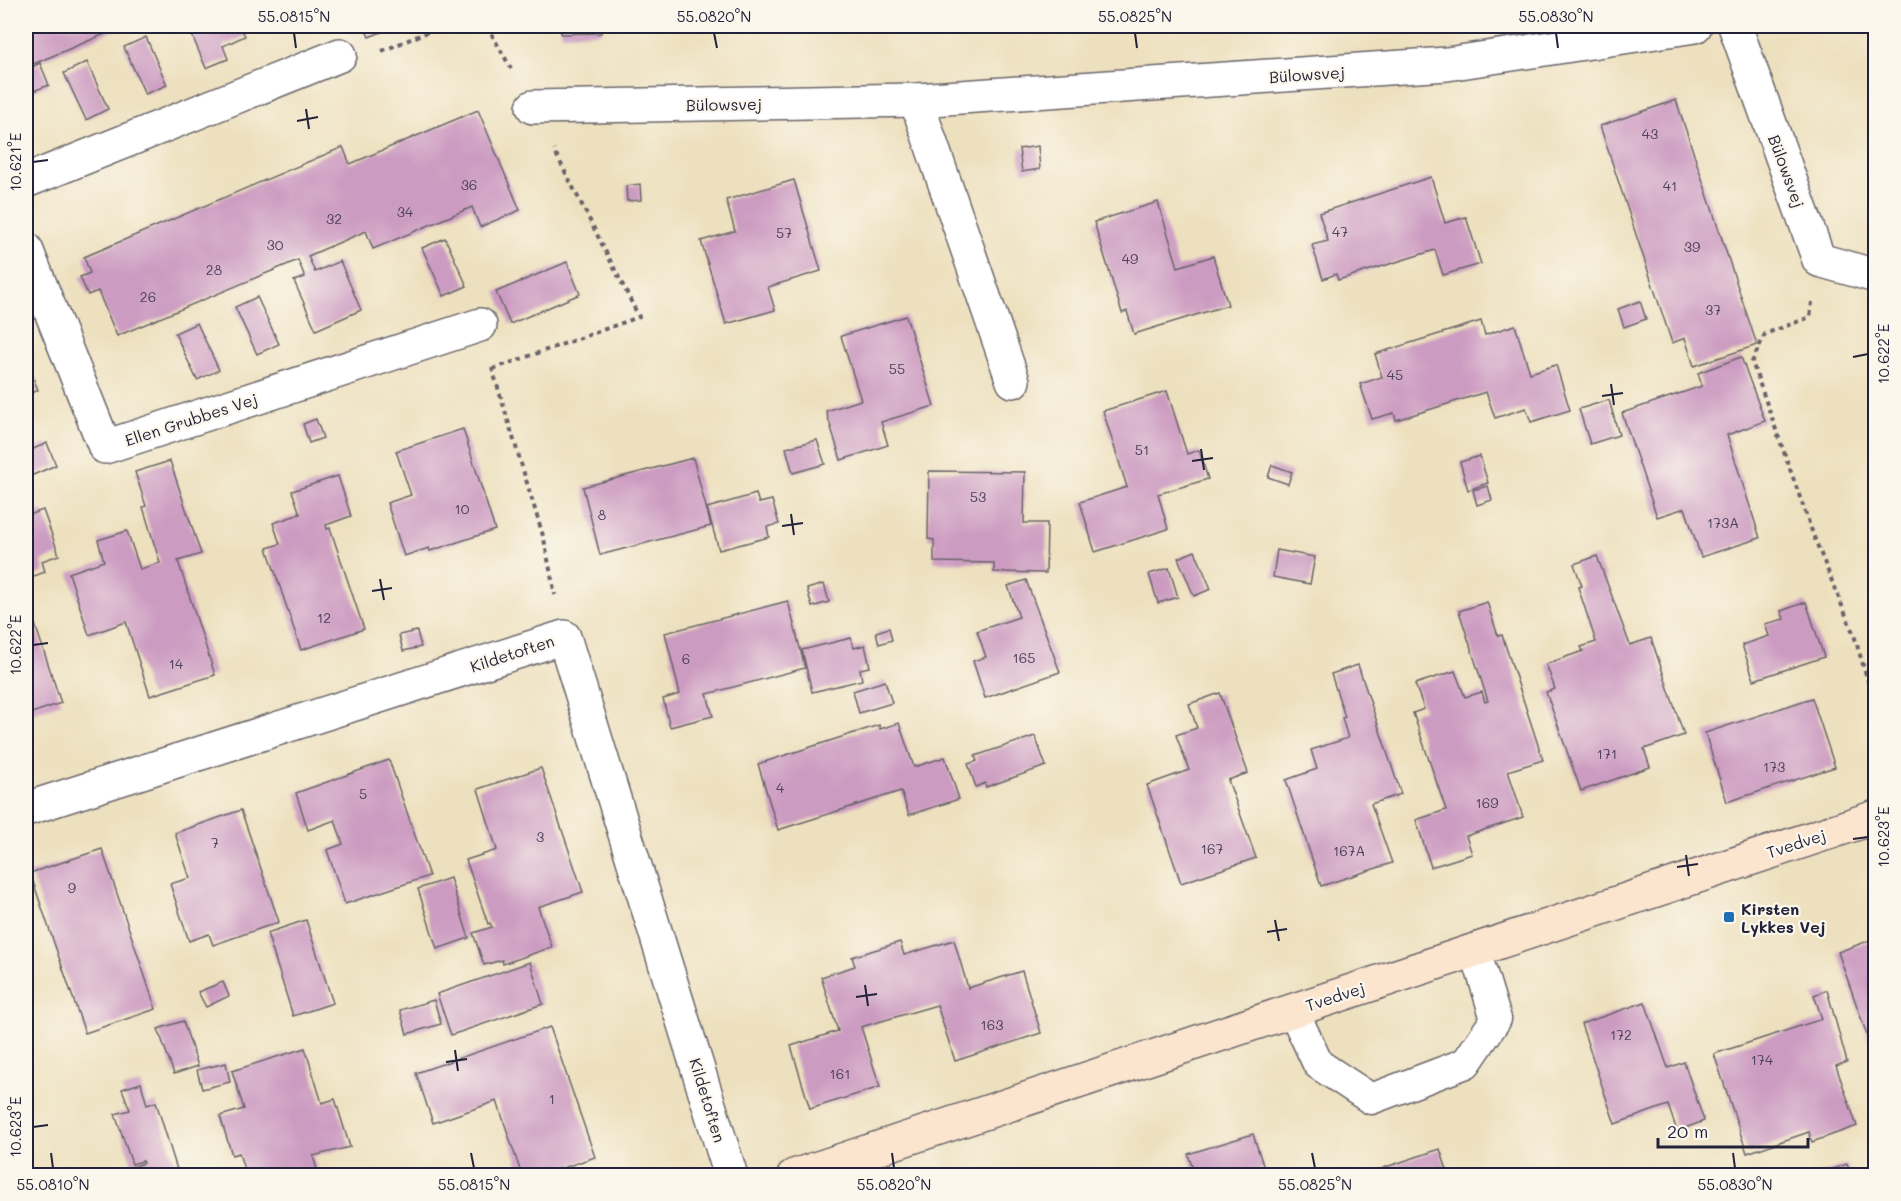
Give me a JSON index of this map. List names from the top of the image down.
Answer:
{
  "streets": {
    "street": [
      "Bülowsvej",
      "Ellen Grubbes Vej",
      "Kildetoften",
      "Tvedvej"
    ]
  },
  "places": {
    "transit": ["Kirsten Lykkes Vej"]
  },
  "house_numbers": [
    "43",
    "36",
    "41",
    "34",
    "32",
    "47",
    "57",
    "30",
    "39",
    "49",
    "28",
    "26",
    "37",
    "55",
    "45",
    "51",
    "53",
    "10",
    "8",
    "173A",
    "12",
    "165",
    "6",
    "14",
    "171",
    "173",
    "4",
    "5",
    "169",
    "3",
    "7",
    "167",
    "167A",
    "9",
    "163",
    "172",
    "174",
    "161",
    "1"
  ],
  "scale_bar": "20 m",
  "coordinates": [
    "55.0815°N",
    "55.0820°N",
    "55.0825°N",
    "55.0830°N",
    "10.621°E",
    "10.622°E",
    "10.623°E",
    "55.0810°N"
  ]
}
